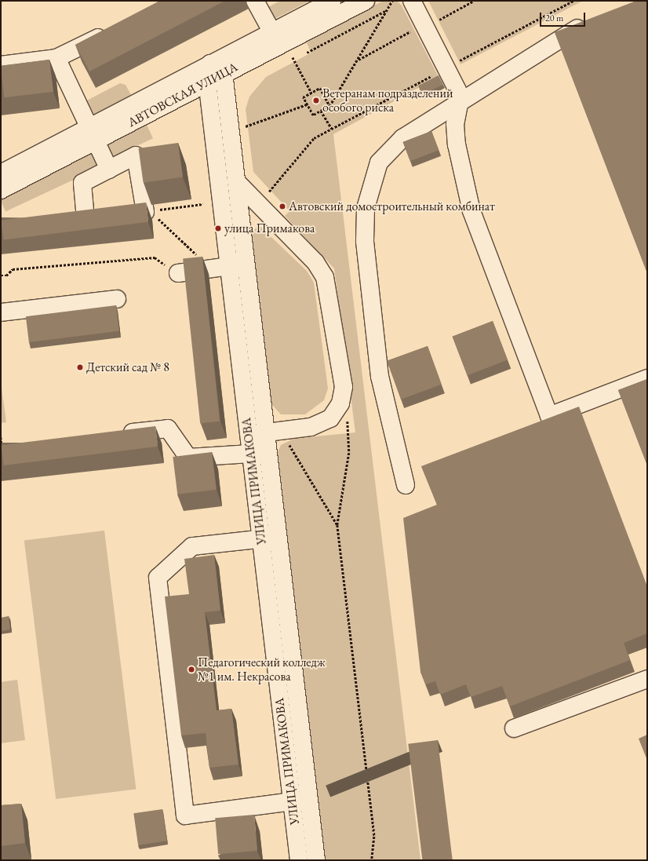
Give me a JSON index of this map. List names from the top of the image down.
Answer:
{
  "streets": {
    "street": ["АВТОВСКАЯ УЛИЦА", "УЛИЦА ПРИМАКОВА"]
  },
  "crossings": [
    ["АВТОВСКАЯ УЛИЦА", "УЛИЦА ПРИМАКОВА"]
  ],
  "places": [
    "Ветеранам подразделений особого риска",
    "Автовский домостроительный комбинат",
    "улица Примакова",
    "Детский сад № 8",
    "Педагогический колледж №1 им. Некрасова"
  ],
  "scale_bar": "20 m"
}
